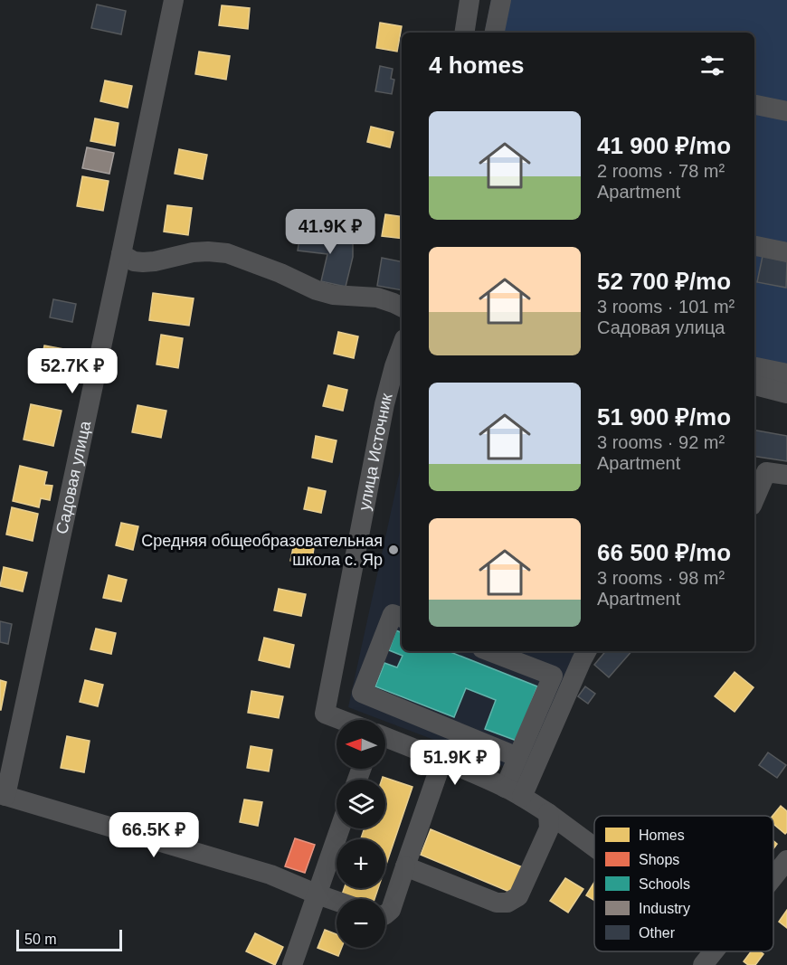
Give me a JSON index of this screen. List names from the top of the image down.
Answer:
{
  "streets": {
    "street": ["улица Источник", "Садовая улица"]
  },
  "places": ["Средняя общеобразовательная школа с. Яр"],
  "legend": [
    "Homes",
    "Shops",
    "Schools",
    "Industry",
    "Other"
  ],
  "scale_bar": "50 m",
  "north": "left",
  "page": {
    "heading": "4 homes",
    "list": [
      {
        "name": "41 900 ₽/mo",
        "note": "2 rooms · 78 m² · Apartment"
      },
      {
        "name": "52 700 ₽/mo",
        "note": "3 rooms · 101 m² · Садовая улица"
      },
      {
        "name": "51 900 ₽/mo",
        "note": "3 rooms · 92 m² · Apartment"
      },
      {
        "name": "66 500 ₽/mo",
        "note": "3 rooms · 98 m² · Apartment"
      }
    ],
    "price": [
      "41.9K ₽",
      "52.7K ₽",
      "51.9K ₽",
      "66.5K ₽"
    ],
    "map_buttons": ["+", "−"],
    "scale": "50 m"
  }
}
